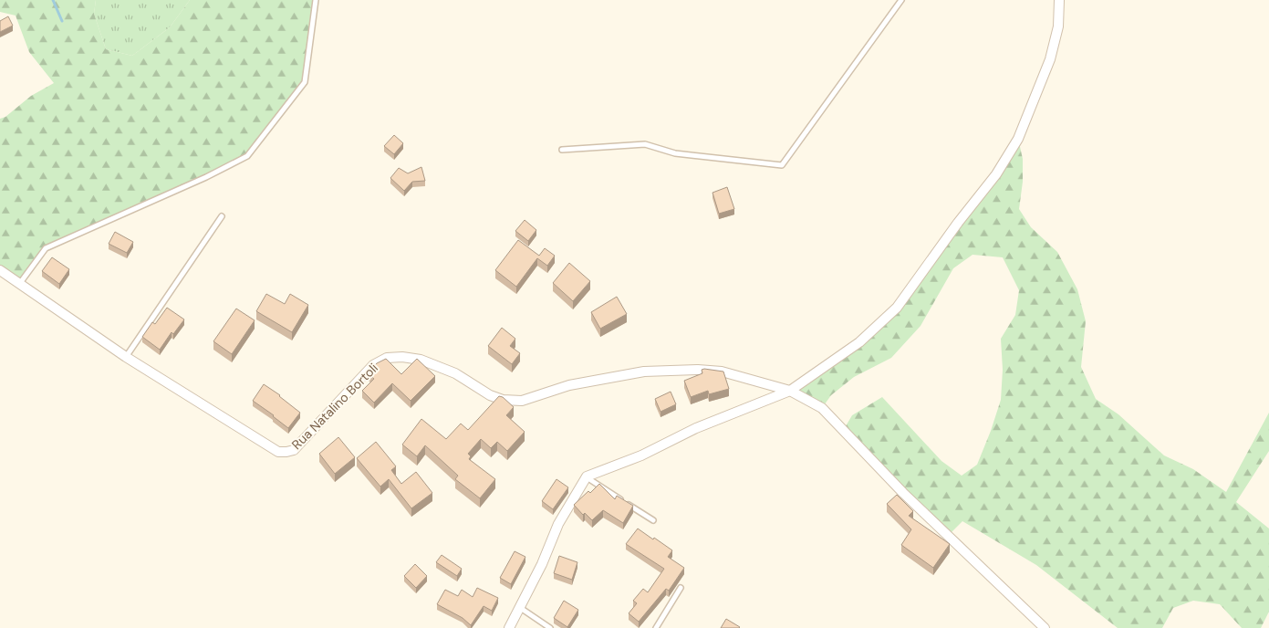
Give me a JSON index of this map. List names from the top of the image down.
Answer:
{
  "streets": {
    "street": ["Rua Natalino Bortoli"]
  }
}
